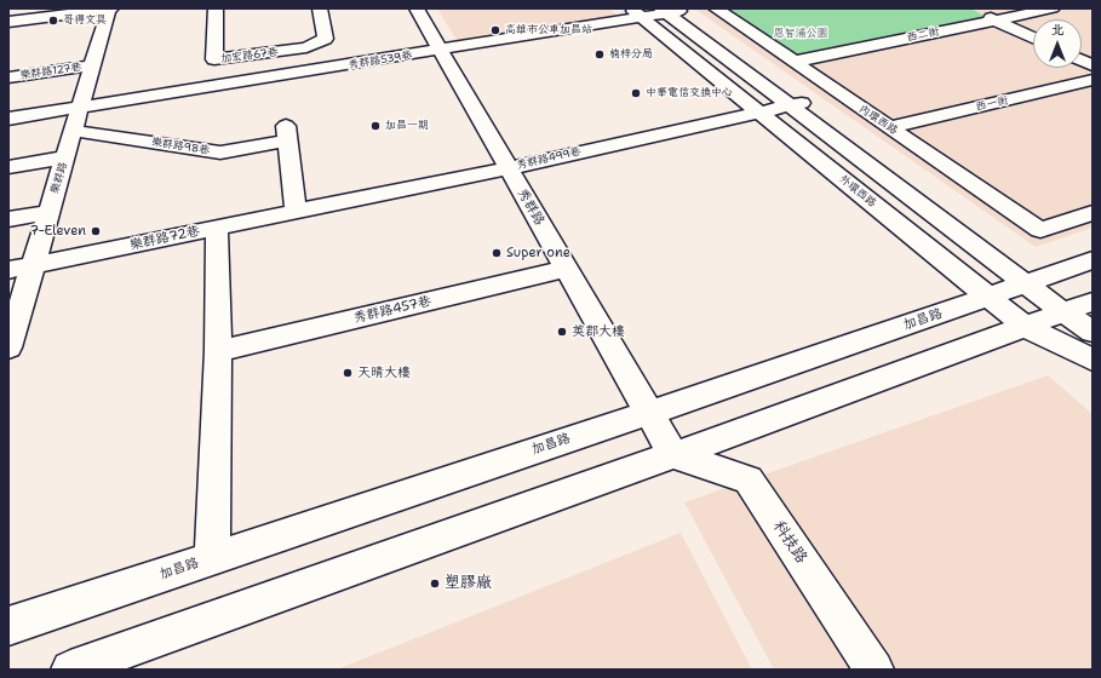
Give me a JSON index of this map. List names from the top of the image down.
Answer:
{
  "streets": {
    "street": [
      "西二街",
      "加宏路67巷",
      "秀群路539巷",
      "樂群路127巷",
      "西一街",
      "內環西路",
      "樂群路98巷",
      "秀群路499巷",
      "樂群路",
      "外環西路",
      "秀群路",
      "樂群路72巷",
      "秀群路457巷",
      "加昌路",
      "科技路"
    ]
  },
  "crossings": [
    ["西二街", "內環西路"],
    ["秀群路539巷", "樂群路"],
    ["秀群路539巷", "外環西路"],
    ["秀群路539巷", "秀群路"],
    ["樂群路127巷", "樂群路"],
    ["西一街", "內環西路"],
    ["樂群路98巷", "秀群路499巷"],
    ["樂群路98巷", "樂群路"],
    ["樂群路98巷", "樂群路72巷"],
    ["秀群路499巷", "外環西路"],
    ["秀群路499巷", "秀群路"],
    ["秀群路499巷", "樂群路72巷"],
    ["樂群路", "樂群路72巷"],
    ["外環西路", "加昌路"],
    ["秀群路", "秀群路457巷"],
    ["秀群路", "加昌路"],
    ["秀群路", "科技路"]
  ],
  "parks": ["恩智浦公園"],
  "places": [
    "哥得文具",
    "高雄市公車加昌站",
    "楠梓分局",
    "中華電信交換中心",
    "加昌一期",
    "7-Eleven",
    "Super one",
    "英郡大樓",
    "天晴大樓",
    "塑膠廠"
  ],
  "north": "top"
}
